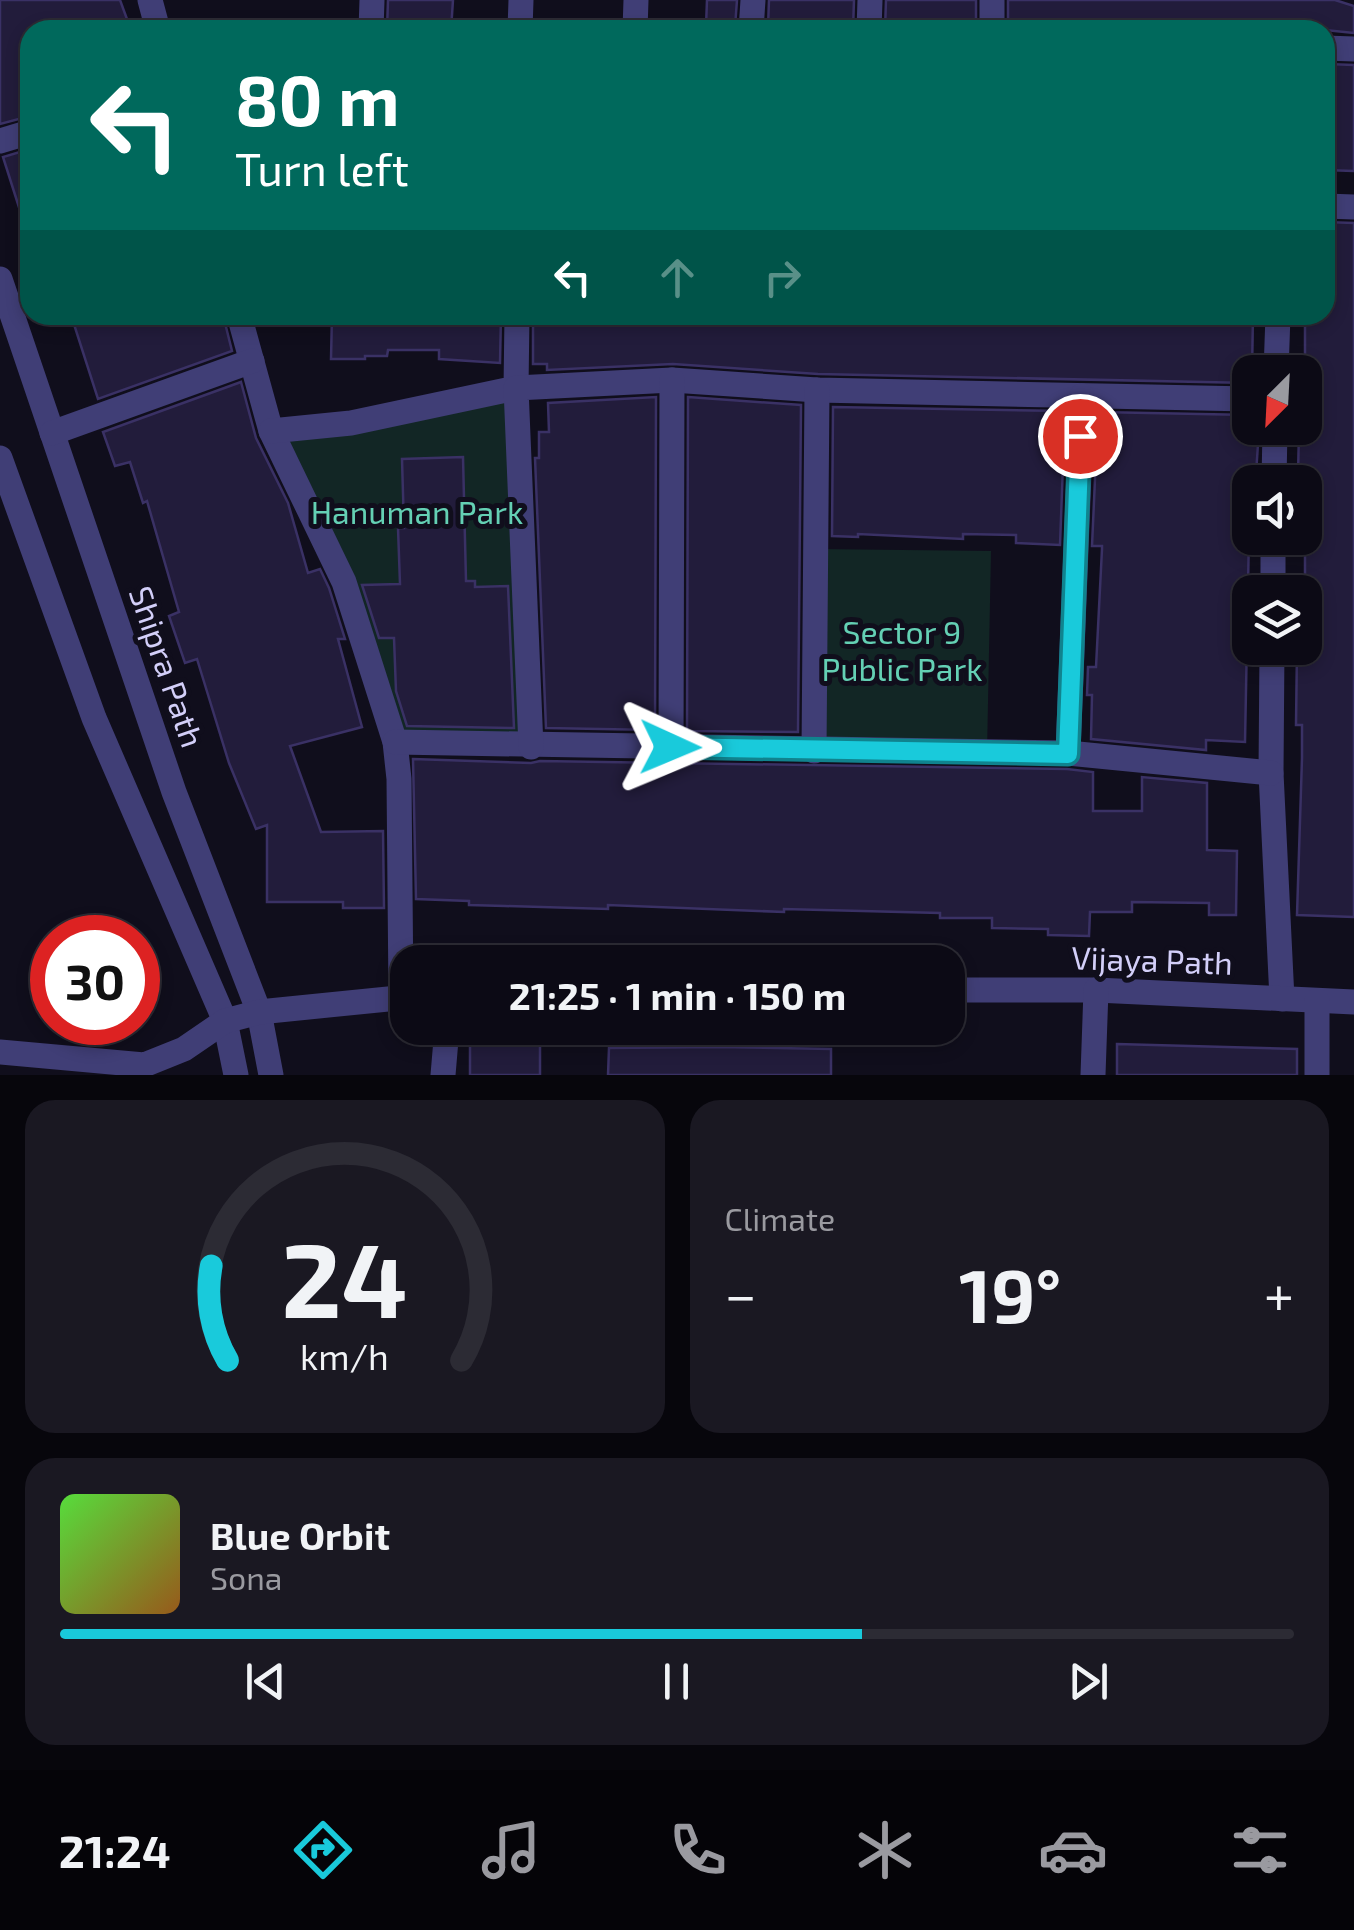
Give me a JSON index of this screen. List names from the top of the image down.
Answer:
{
  "streets": {
    "street": ["Shipra Path", "Vijaya Path"]
  },
  "parks": ["Hanuman Park", "Sector 9 Public Park"],
  "north": "bottom left",
  "page": {
    "turn": ["80 m", "Turn left"],
    "limit": "30",
    "trip": "21:25 · 1 min · 150 m",
    "tile": "Climate",
    "heat": ["−", "19°", "+"],
    "song": ["Blue Orbit", "Sona"],
    "tabs": "21:24",
    "gauge": ["24", "km/h"]
  }
}
